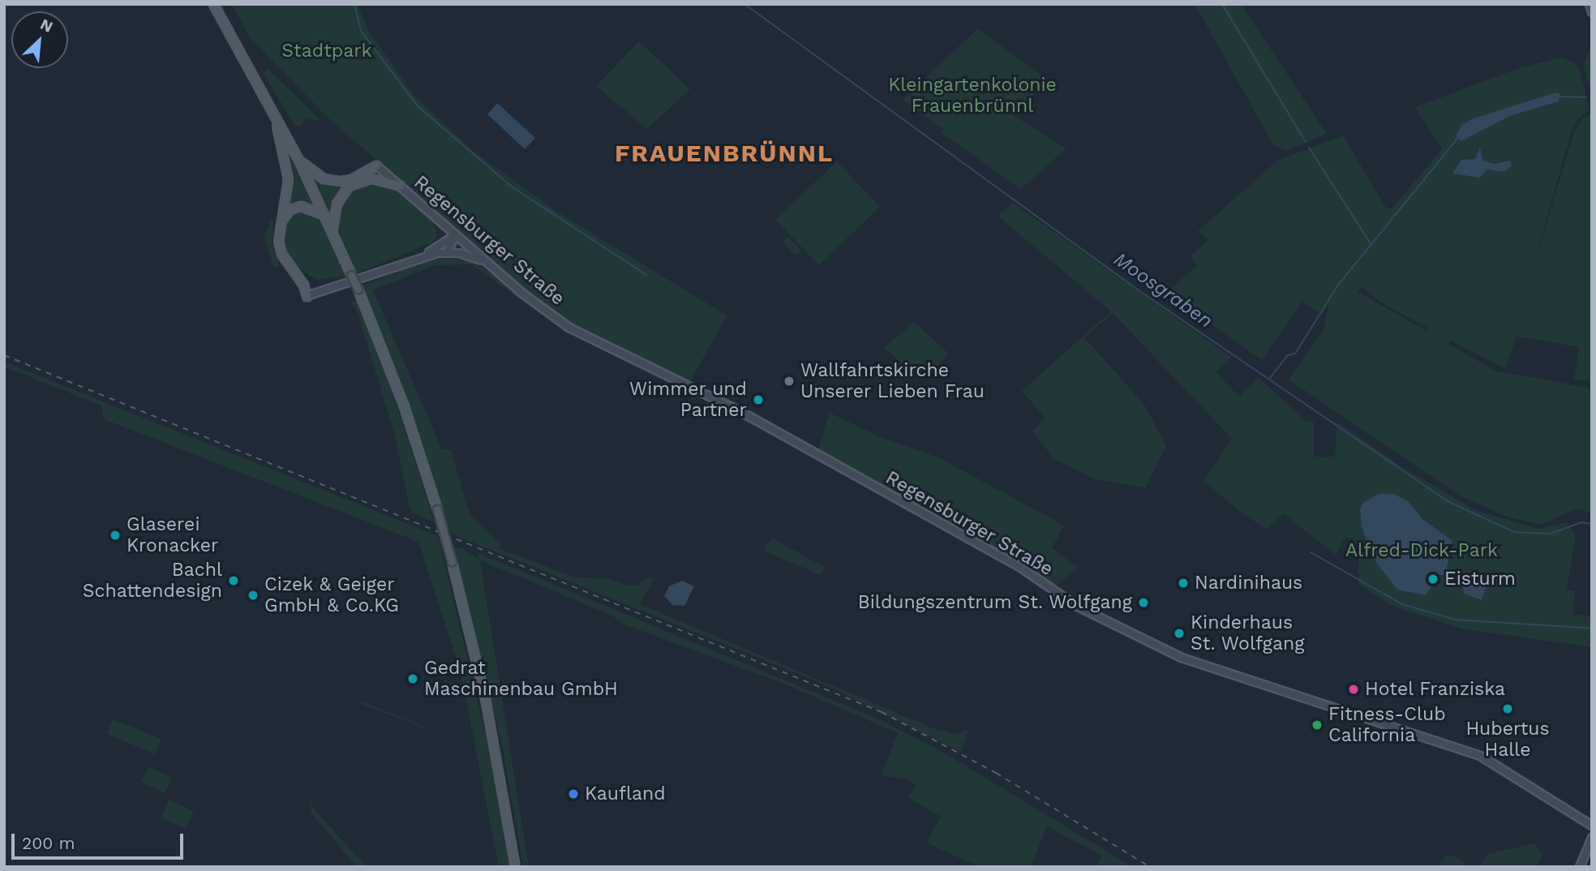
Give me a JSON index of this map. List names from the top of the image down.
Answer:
{
  "streets": {
    "street": ["Regensburger Straße"]
  },
  "districts": ["FRAUENBRÜNNL"],
  "water": ["Moosgraben"],
  "parks": ["Stadtpark", "Kleingartenkolonie Frauenbrünnl", "Alfred-Dick-Park"],
  "places": [
    "Wallfahrtskirche Unserer Lieben Frau",
    "Wimmer und Partner",
    "Glaserei Kronacker",
    "Eisturm",
    "Bachl Schattendesign",
    "Nardinihaus",
    "Cizek & Geiger GmbH & Co.KG",
    "Bildungszentrum St. Wolfgang",
    "Kinderhaus St. Wolfgang",
    "Gedrat Maschinenbau GmbH",
    "Hotel Franziska",
    "Hubertus Halle",
    "Fitness-Club California",
    "Kaufland"
  ],
  "scale_bar": "200 m",
  "north": "top right"
}
